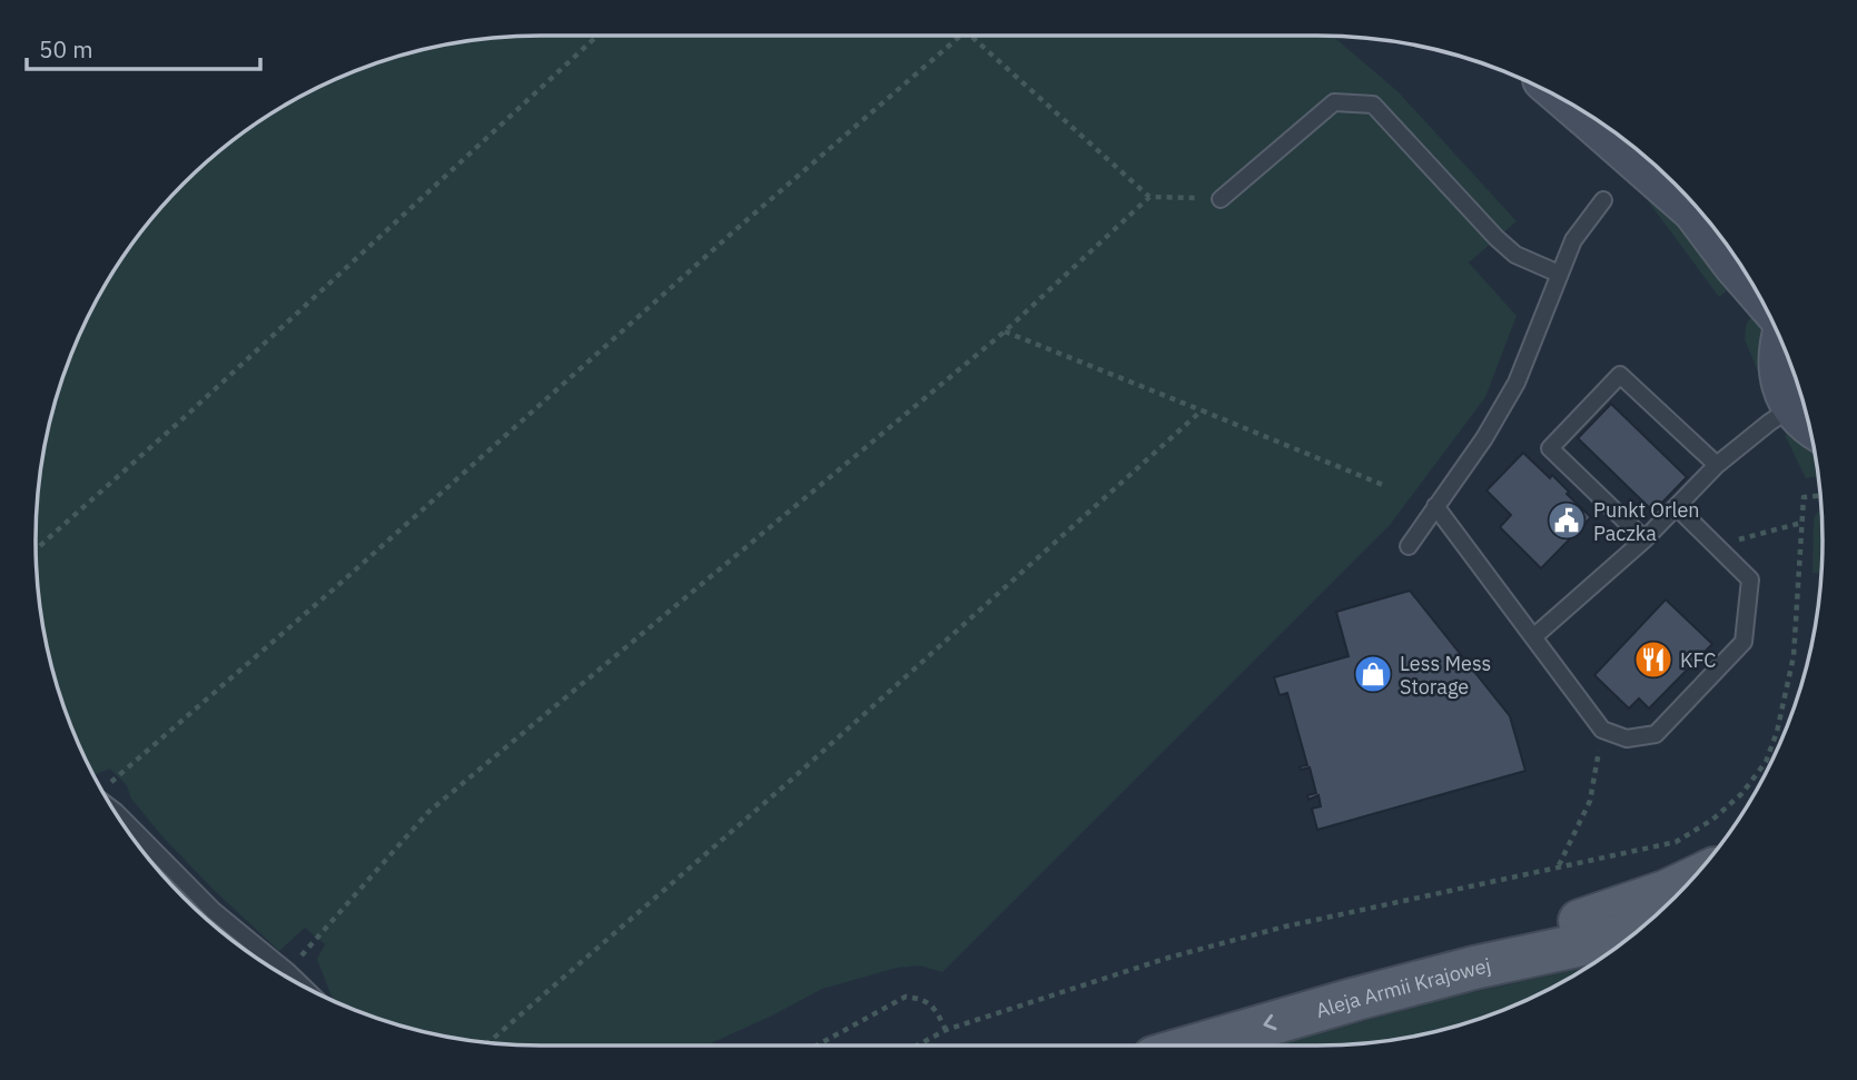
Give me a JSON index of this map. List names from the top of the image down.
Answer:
{
  "streets": {
    "main road": ["Aleja Armii Krajowej"]
  },
  "one_way": ["Aleja Armii Krajowej"],
  "places": {
    "public building": ["Punkt Orlen Paczka"],
    "restaurant": ["KFC"],
    "shop": ["Less Mess Storage"]
  },
  "scale_bar": "50 m"
}
